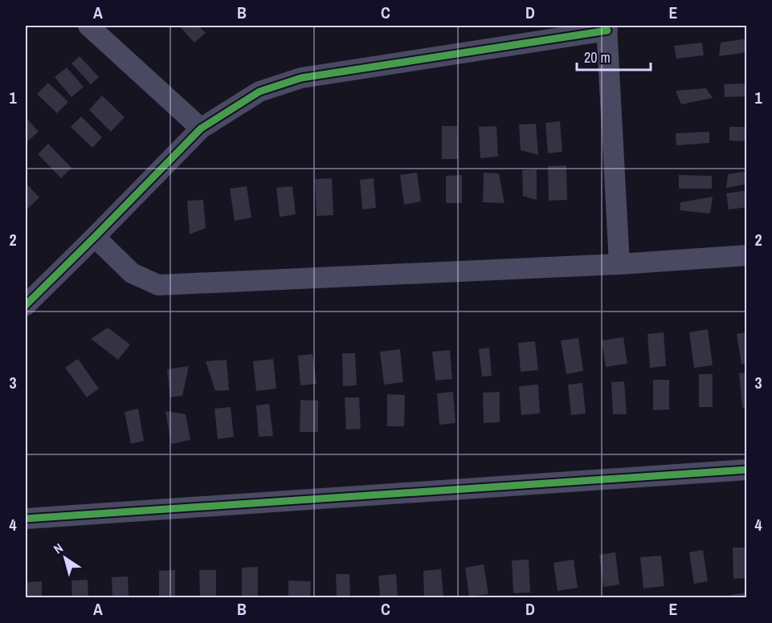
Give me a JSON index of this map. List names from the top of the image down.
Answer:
{
  "scale_bar": "20 m",
  "north": "top left",
  "grid": {
    "columns": [
      "A",
      "B",
      "C",
      "D",
      "E"
    ],
    "rows": [
      "1",
      "2",
      "3",
      "4"
    ]
  }
}
